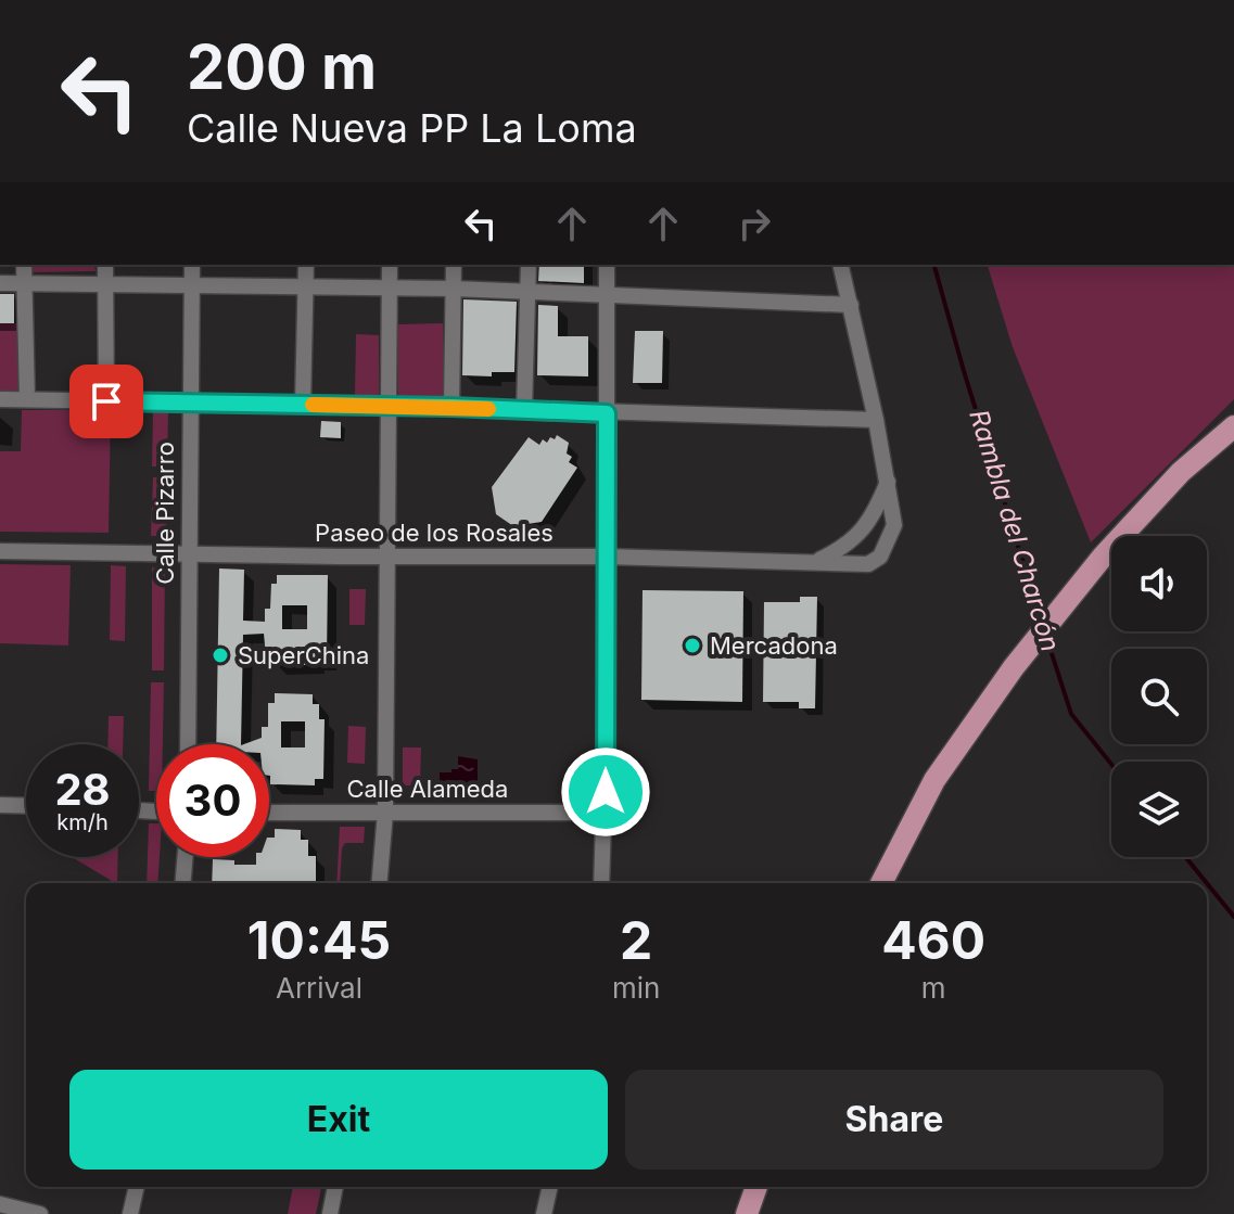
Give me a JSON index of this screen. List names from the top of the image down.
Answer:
{
  "streets": {
    "street": ["Calle Pizarro", "Paseo de los Rosales", "Calle Alameda"]
  },
  "crossings": [
    ["Calle Pizarro", "Paseo de los Rosales"]
  ],
  "water": ["Rambla del Charcón"],
  "places": ["Mercadona", "SuperChina"],
  "page": {
    "turn": ["200 m", "Calle Nueva PP La Loma"],
    "speed": "28 km/h",
    "limit": "30",
    "eta": [
      "10:45",
      "Arrival",
      "2",
      "min",
      "460",
      "m"
    ],
    "buttons": ["Exit", "Share"]
  }
}
